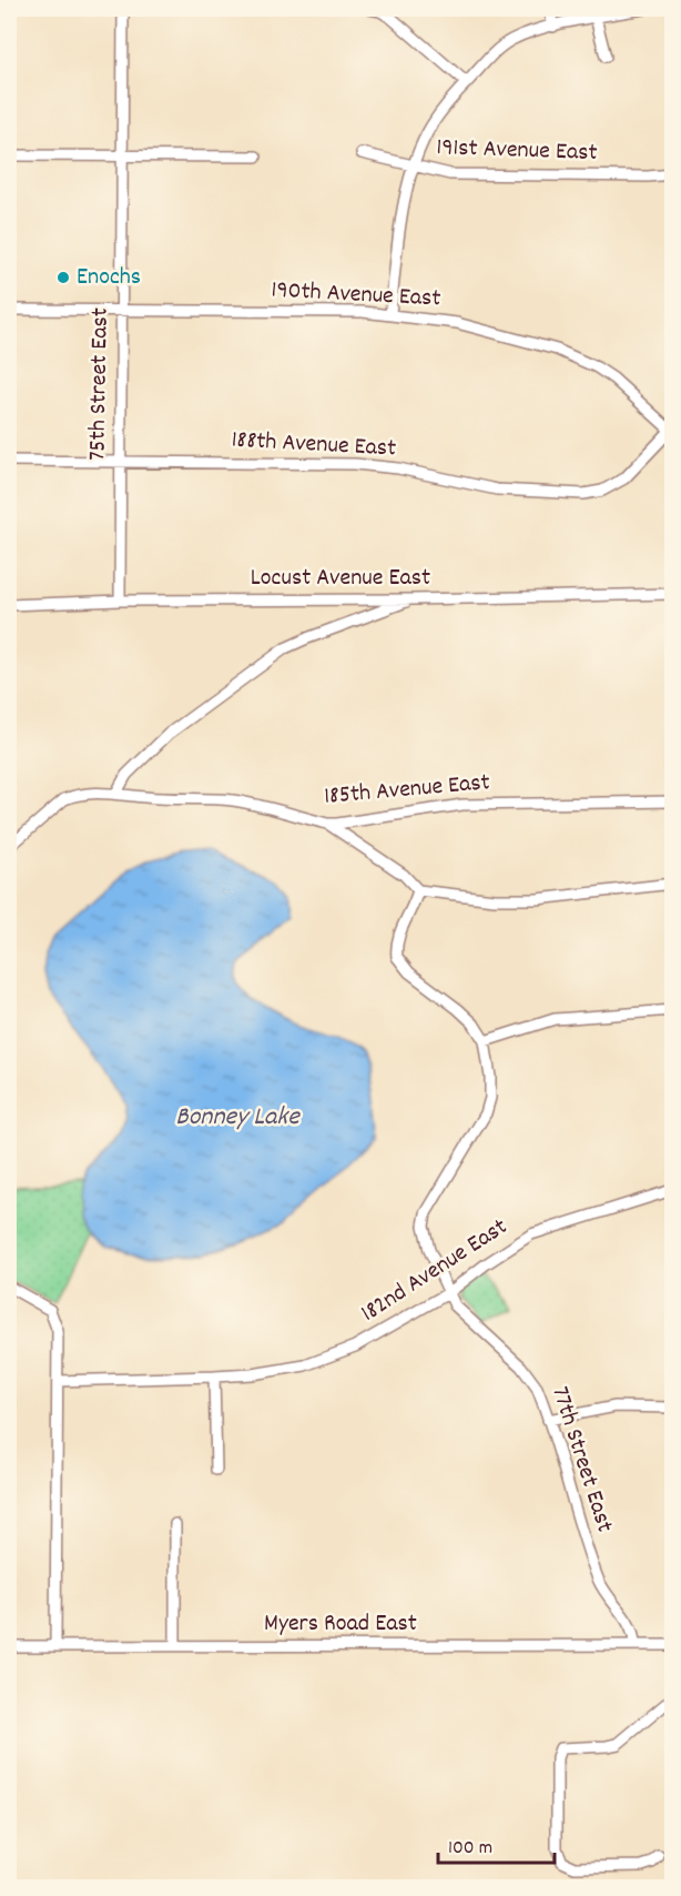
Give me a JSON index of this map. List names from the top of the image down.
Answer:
{
  "streets": {
    "street": [
      "191st Avenue East",
      "190th Avenue East",
      "75th Street East",
      "188th Avenue East",
      "Locust Avenue East",
      "185th Avenue East",
      "182nd Avenue East",
      "77th Street East",
      "Myers Road East"
    ]
  },
  "crossings": [
    ["190th Avenue East", "75th Street East"],
    ["190th Avenue East", "188th Avenue East"],
    ["75th Street East", "188th Avenue East"],
    ["75th Street East", "Locust Avenue East"],
    ["182nd Avenue East", "77th Street East"],
    ["77th Street East", "Myers Road East"]
  ],
  "water": ["Bonney Lake"],
  "places": ["Enochs"],
  "scale_bar": "100 m"
}
